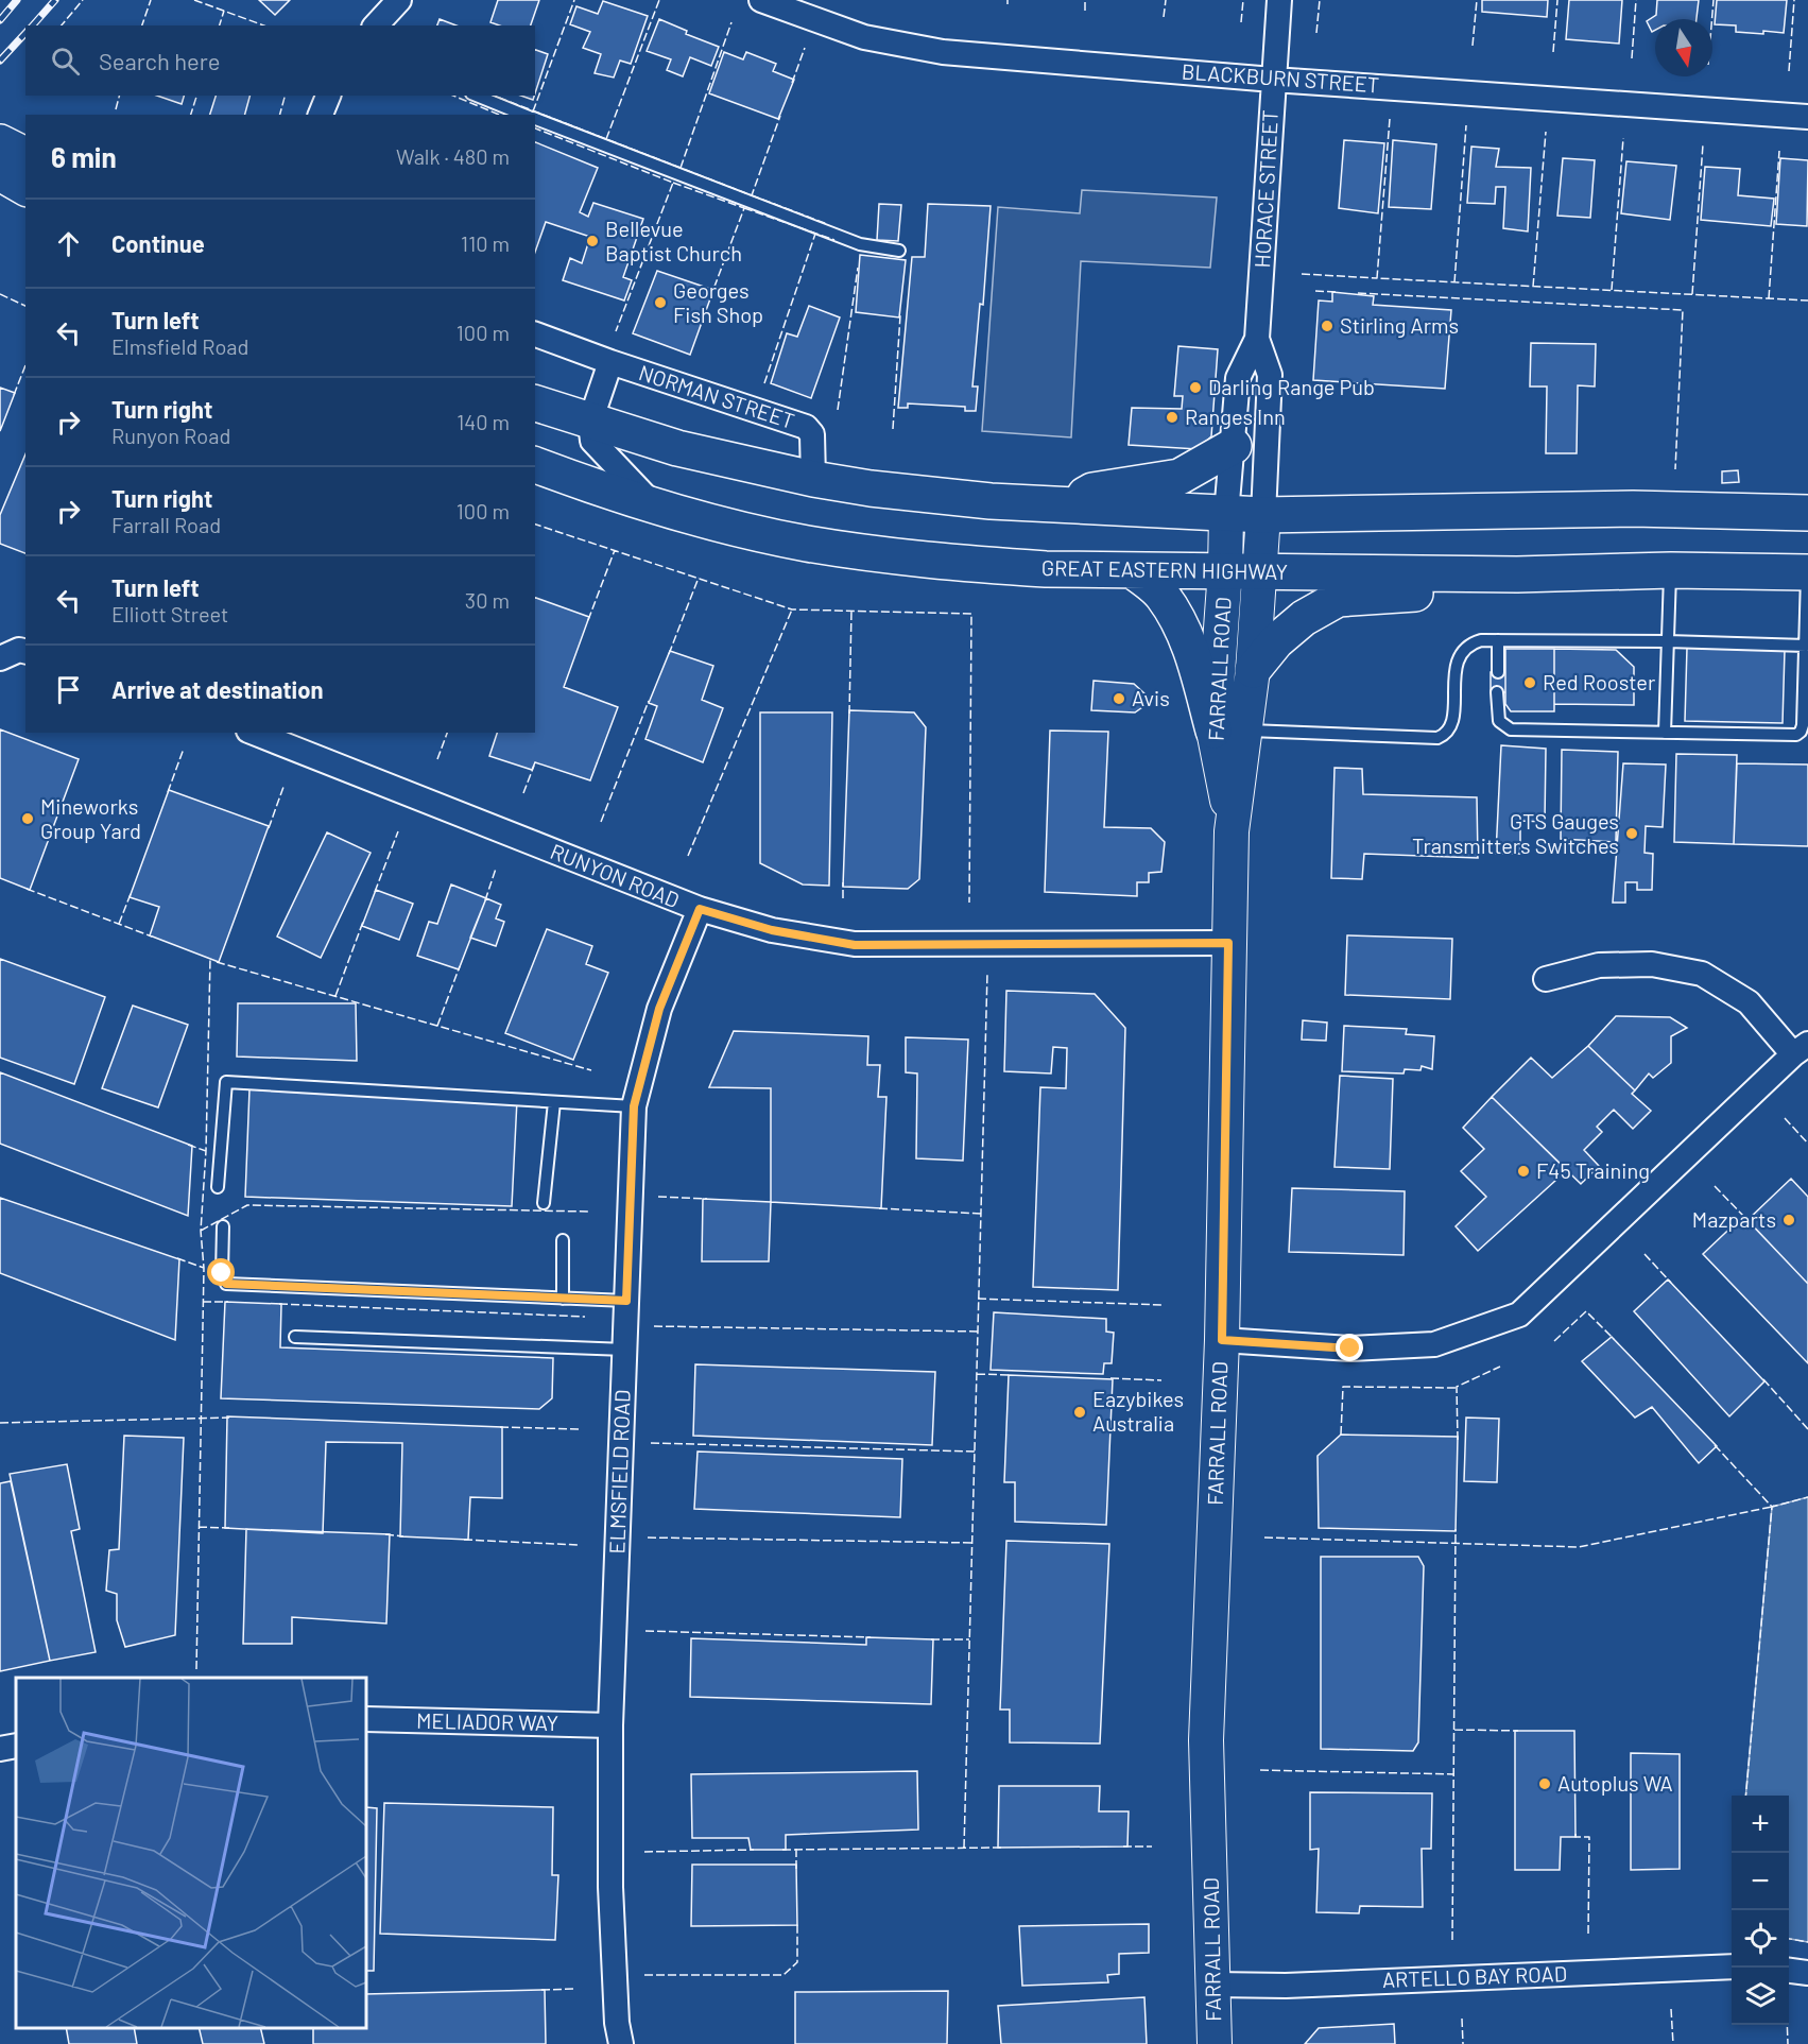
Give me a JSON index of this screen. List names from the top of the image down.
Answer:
{
  "streets": {
    "highway": ["GREAT EASTERN HIGHWAY"],
    "main road": ["FARRALL ROAD"],
    "street": [
      "BLACKBURN STREET",
      "HORACE STREET",
      "NORMAN STREET",
      "RUNYON ROAD",
      "ELMSFIELD ROAD",
      "MELIADOR WAY",
      "ARTELLO BAY ROAD"
    ]
  },
  "crossings": [
    ["BLACKBURN STREET", "HORACE STREET"],
    ["HORACE STREET", "FARRALL ROAD"],
    ["GREAT EASTERN HIGHWAY", "FARRALL ROAD"],
    ["FARRALL ROAD", "RUNYON ROAD"],
    ["FARRALL ROAD", "ARTELLO BAY ROAD"],
    ["RUNYON ROAD", "ELMSFIELD ROAD"],
    ["ELMSFIELD ROAD", "MELIADOR WAY"]
  ],
  "places": [
    "Bellevue Baptist Church",
    "Georges Fish Shop",
    "Stirling Arms",
    "Darling Range Pub",
    "Ranges Inn",
    "Red Rooster",
    "Avis",
    "Mineworks Group Yard",
    "GTS Gauges Transmitters Switches",
    "F45 Training",
    "Mazparts",
    "Eazybikes Australia",
    "Autoplus WA"
  ],
  "north": "bottom",
  "page": {
    "search": "Search here",
    "heading": ["6 min", "Walk · 480 m"],
    "list": [
      ["Continue", "110 m"],
      ["Turn left", "Elmsfield Road", "100 m"],
      ["Turn right", "Runyon Road", "140 m"],
      ["Turn right", "Farrall Road", "100 m"],
      ["Turn left", "Elliott Street", "30 m"],
      "Arrive at destination"
    ],
    "map_buttons": ["+", "−"]
  }
}
